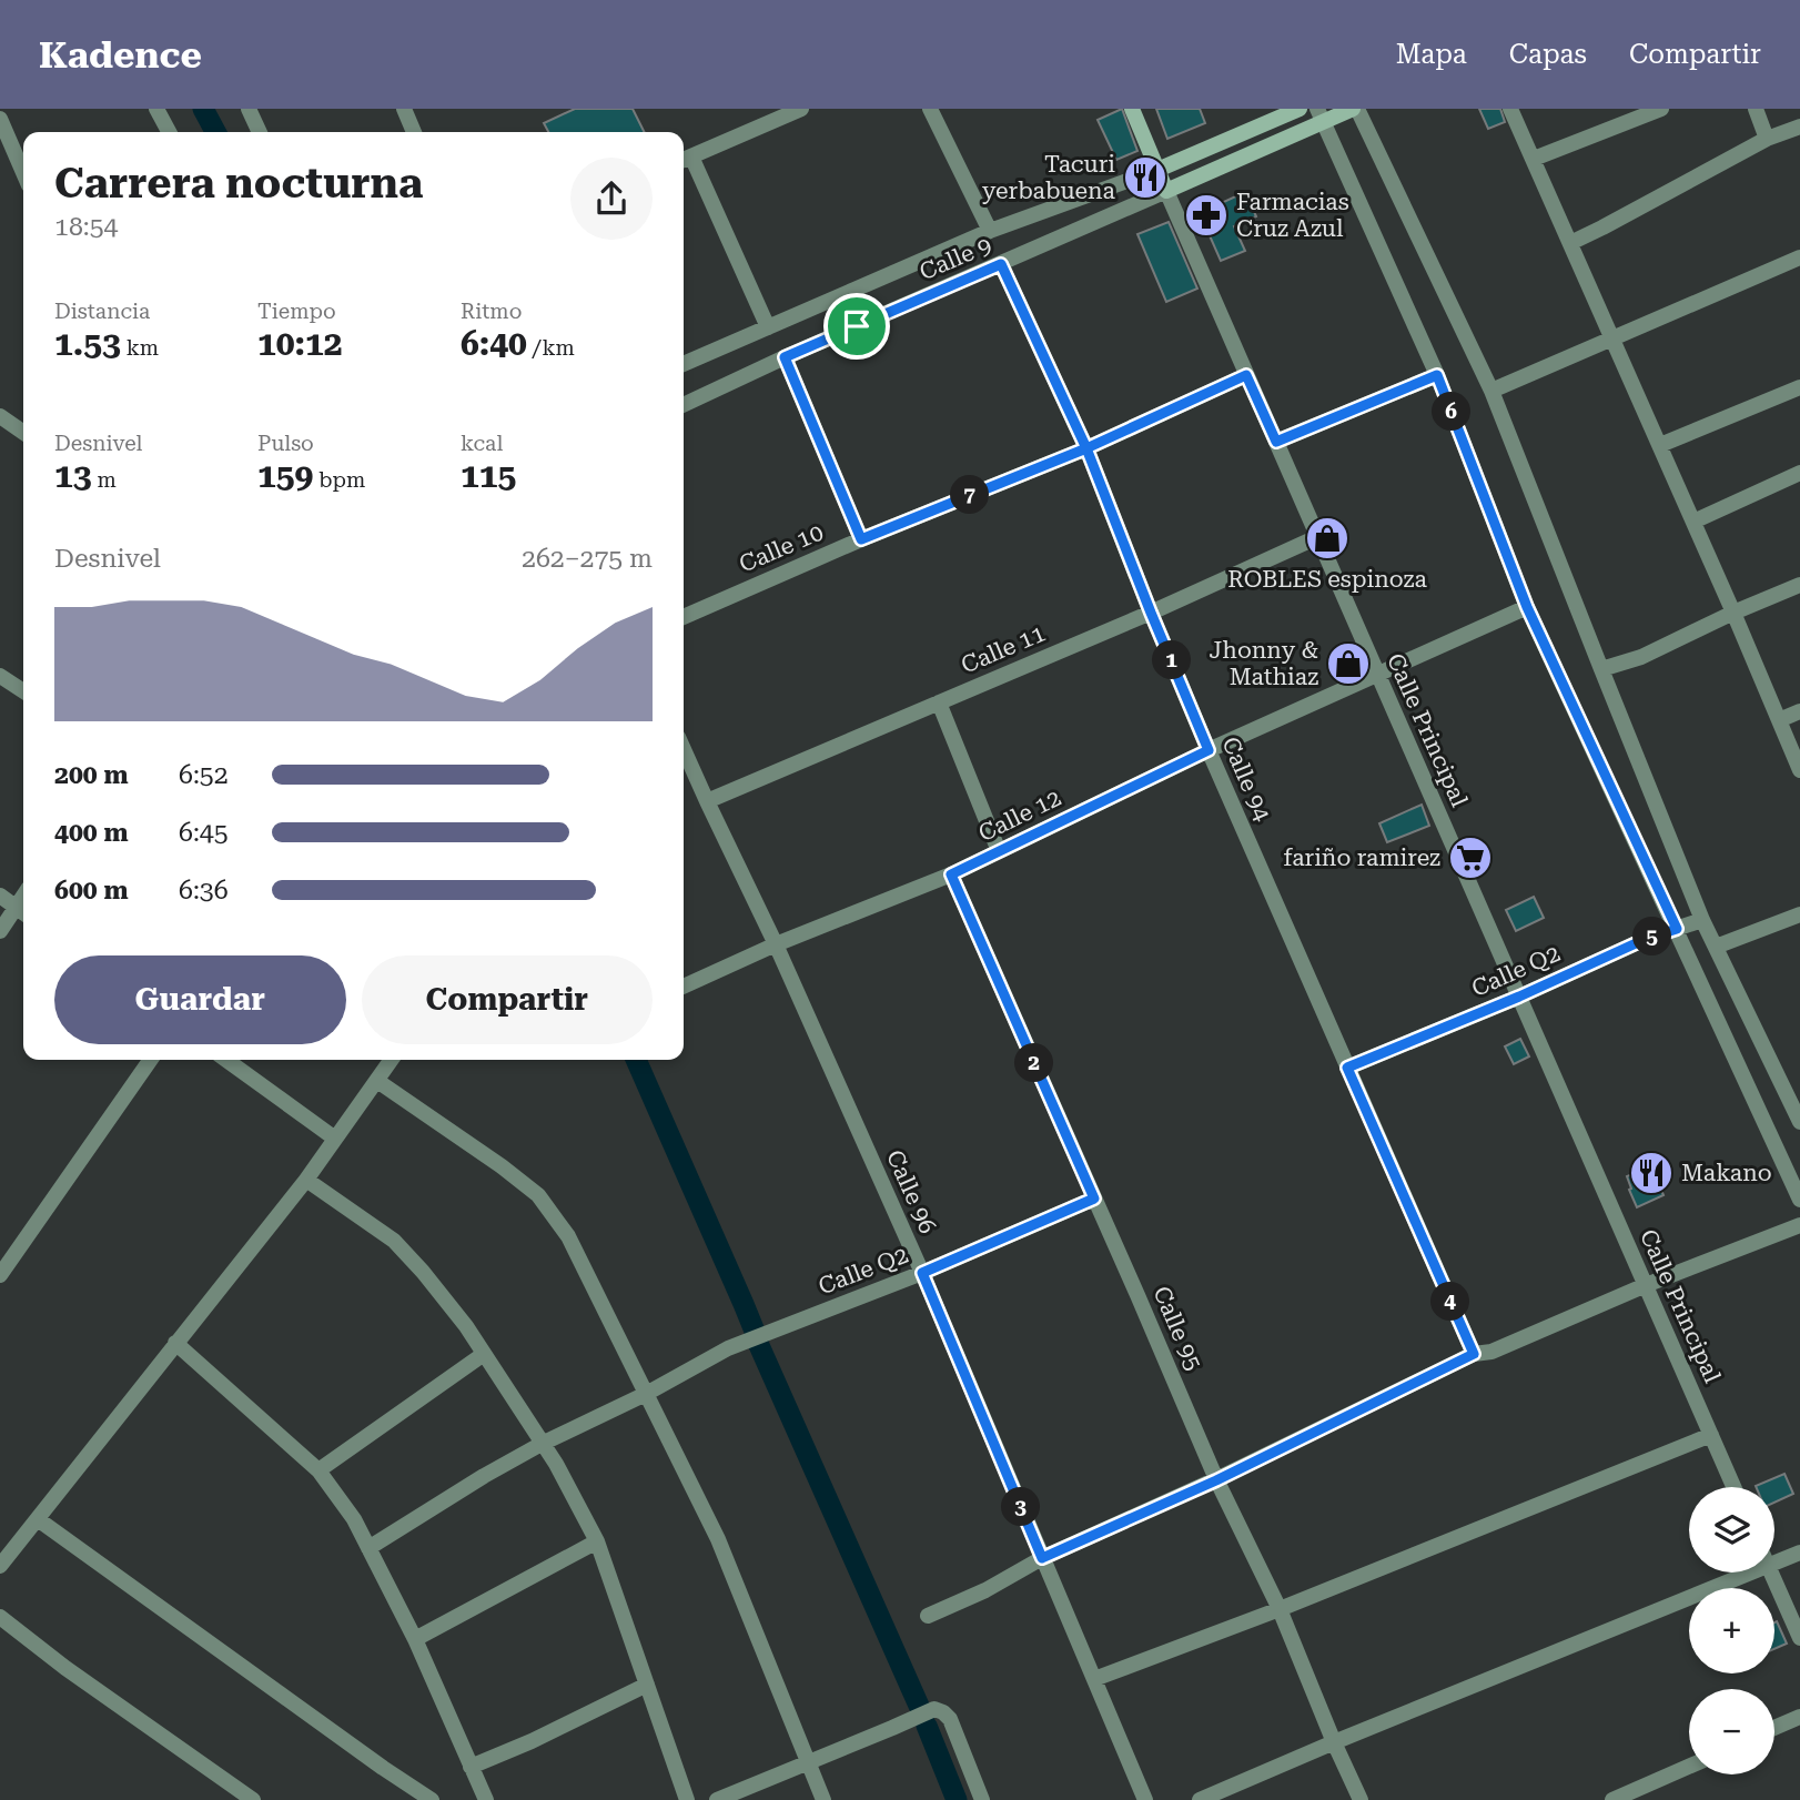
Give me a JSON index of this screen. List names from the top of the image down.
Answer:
{
  "streets": {
    "street": [
      "Calle 9",
      "Calle 10",
      "Calle 11",
      "Calle Principal",
      "Calle 94",
      "Calle 12",
      "Calle Q2",
      "Calle 96",
      "Calle 95"
    ]
  },
  "crossings": [
    ["Calle 9", "Calle Principal"],
    ["Calle 9", "Calle 94"],
    ["Calle 10", "Calle Principal"],
    ["Calle 10", "Calle 94"],
    ["Calle 11", "Calle Principal"],
    ["Calle 11", "Calle 94"],
    ["Calle 11", "Calle 96"],
    ["Calle Principal", "Calle 12"],
    ["Calle Principal", "Calle Q2"],
    ["Calle 94", "Calle 12"],
    ["Calle 94", "Calle Q2"],
    ["Calle 12", "Calle 96"],
    ["Calle 12", "Calle 95"],
    ["Calle Q2", "Calle 96"],
    ["Calle Q2", "Calle 95"]
  ],
  "places": {
    "restaurant": ["Tacuri yerbabuena", "Makano"],
    "pharmacy": ["Farmacias Cruz Azul"],
    "shop": ["ROBLES espinoza", "Jhonny & Mathiaz"],
    "supermarket": ["fariño ramirez"]
  },
  "page": {
    "header": "Kadence",
    "nav": ["Mapa", "Capas", "Compartir"],
    "heading": ["Carrera nocturna", "18:54"],
    "stats": [
      ["Distancia", "1.53 km"],
      ["Tiempo", "10:12"],
      ["Ritmo", "6:40 /km"],
      ["Desnivel", "13 m"],
      ["Pulso", "159 bpm"],
      ["kcal", "115"]
    ],
    "pins": [
      "6",
      "7",
      "1",
      "5",
      "2",
      "4",
      "3"
    ],
    "chart": ["Desnivel", "262–275 m"],
    "list": [
      {
        "name": "200 m",
        "note": "6:52"
      },
      {
        "name": "400 m",
        "note": "6:45"
      },
      {
        "name": "600 m",
        "note": "6:36"
      }
    ],
    "buttons": ["Guardar", "Compartir"],
    "map_buttons": ["+", "−"]
  }
}
